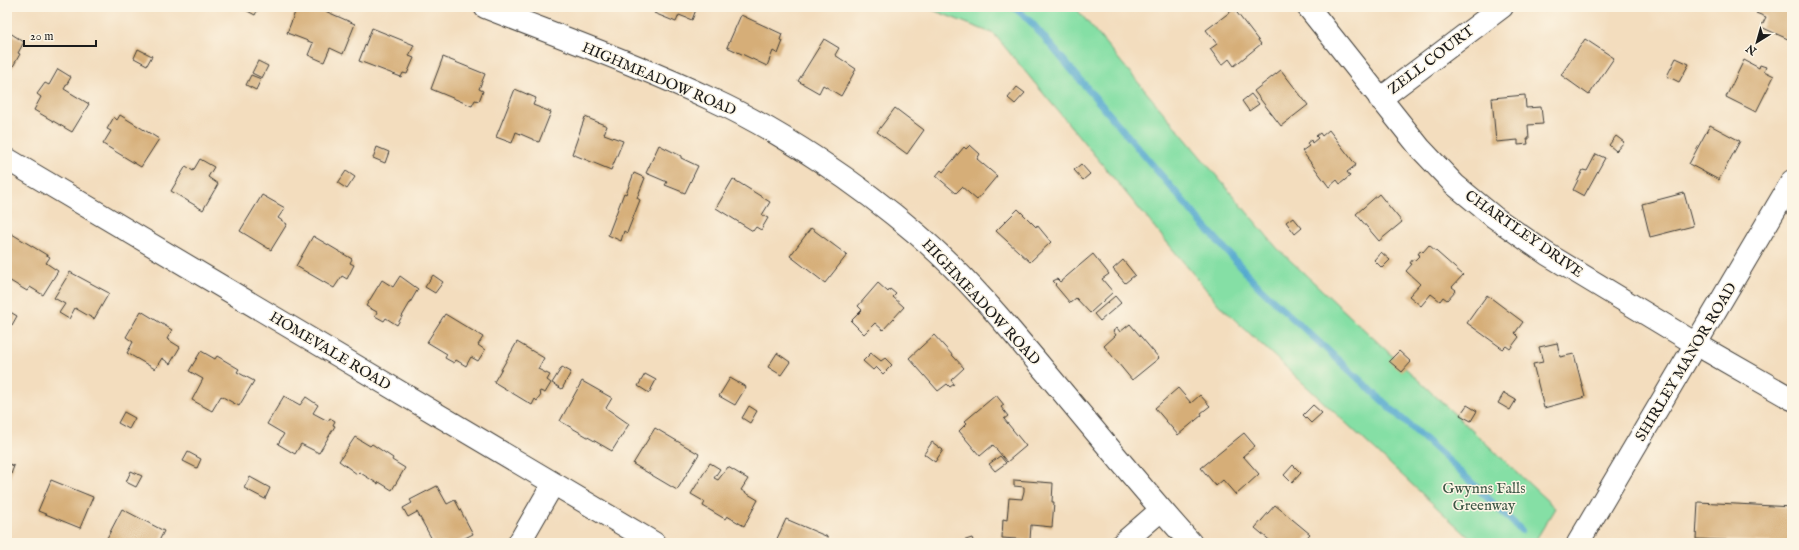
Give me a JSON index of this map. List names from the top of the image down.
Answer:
{
  "streets": {
    "street": [
      "ZELL COURT",
      "HIGHMEADOW ROAD",
      "CHARTLEY DRIVE",
      "HOMEVALE ROAD",
      "SHIRLEY MANOR ROAD"
    ]
  },
  "crossings": [
    ["ZELL COURT", "CHARTLEY DRIVE"],
    ["CHARTLEY DRIVE", "SHIRLEY MANOR ROAD"]
  ],
  "parks": ["Gwynns Falls Greenway"],
  "scale_bar": "20 m",
  "north": "bottom left"
}
